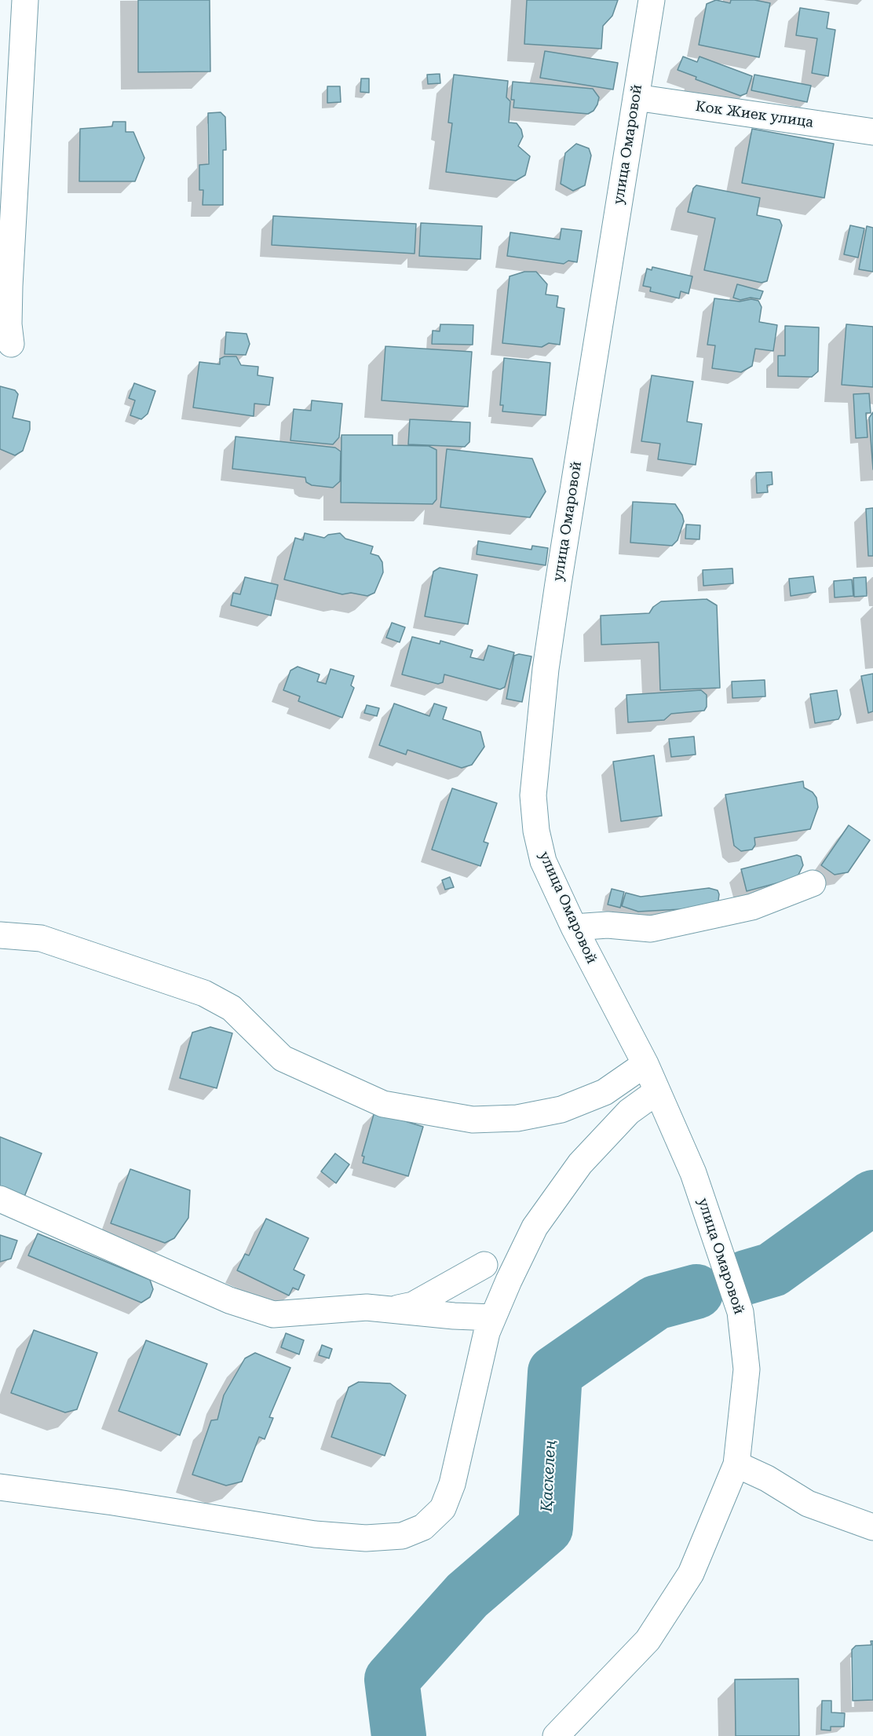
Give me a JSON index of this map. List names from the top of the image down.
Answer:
{
  "streets": {
    "street": ["Кок Жиек улица", "улица Омаровой"]
  },
  "crossings": [
    ["Кок Жиек улица", "улица Омаровой"]
  ],
  "water": ["Қаскелең"]
}
